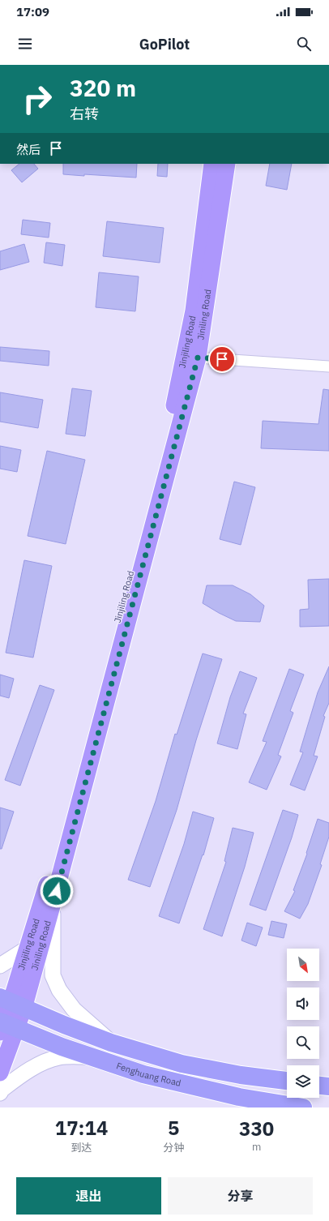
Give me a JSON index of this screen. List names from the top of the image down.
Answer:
{
  "streets": {
    "highway": ["Fenghuang Road"],
    "main road": ["Jiniling Road", "Jinjiling Road"]
  },
  "crossings": [
    ["Jiniling Road", "Jinjiling Road"]
  ],
  "north": "bottom right",
  "page": {
    "status": "17:09",
    "header": "GoPilot",
    "turn": ["320 m", "右转"],
    "then": "然后",
    "eta": [
      "17:14",
      "到达",
      "5",
      "分钟",
      "330",
      "m"
    ],
    "buttons": ["退出", "分享"]
  }
}
